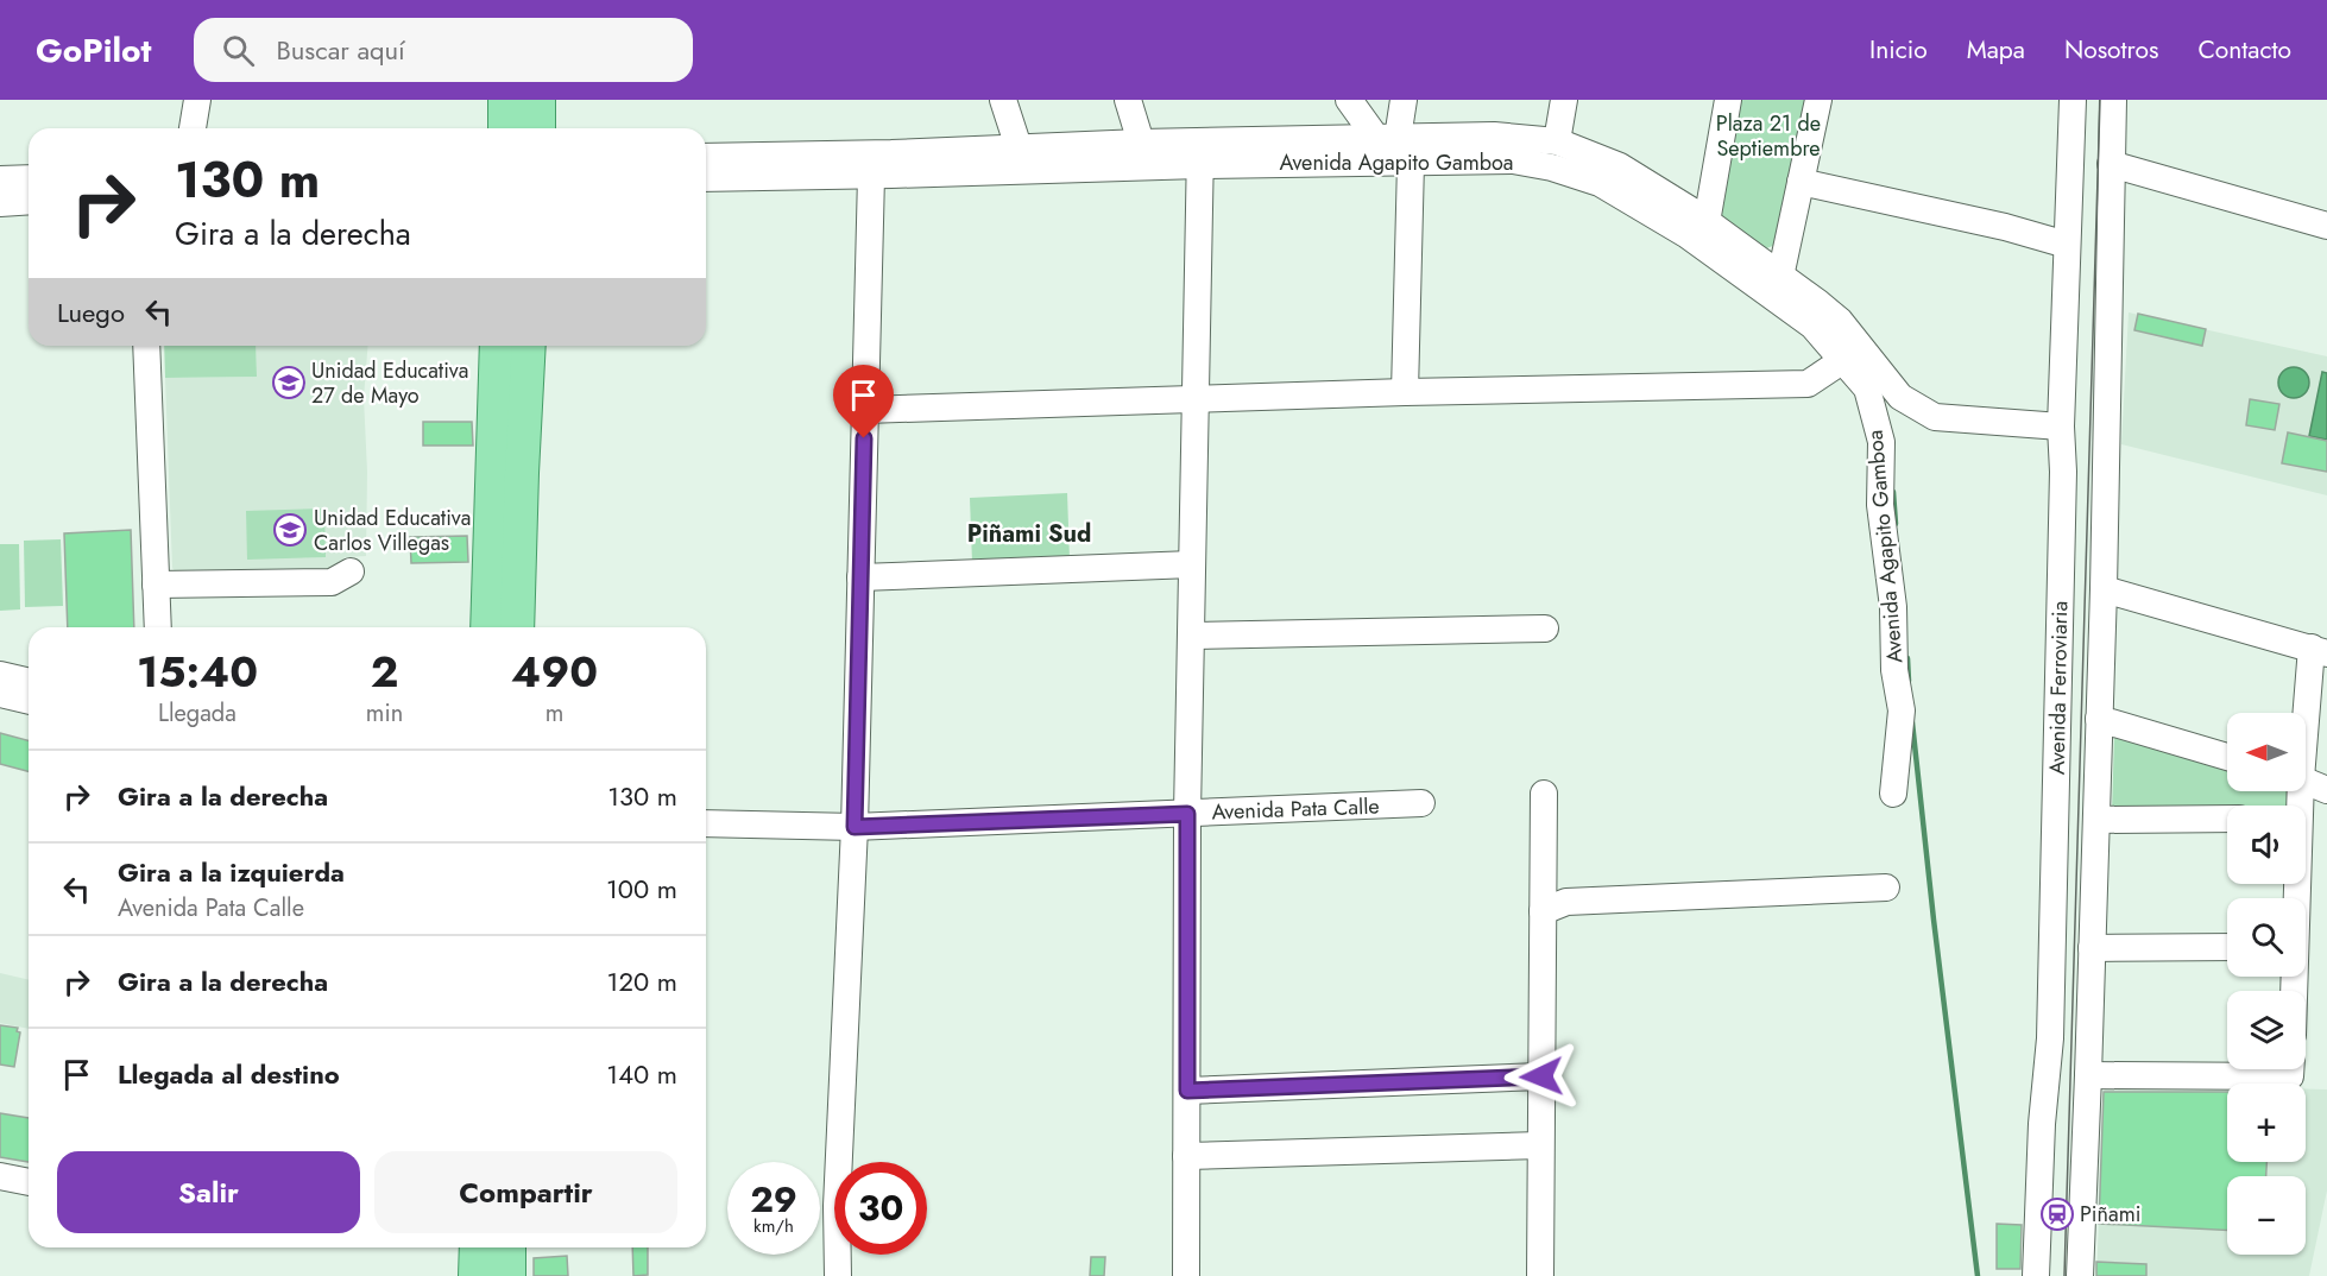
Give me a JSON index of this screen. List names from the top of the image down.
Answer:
{
  "streets": {
    "street": ["Avenida Agapito Gamboa", "Avenida Ferroviaria", "Avenida Pata Calle"]
  },
  "crossings": [
    ["Avenida Agapito Gamboa", "Avenida Ferroviaria"]
  ],
  "districts": ["Piñami Sud"],
  "parks": ["Plaza 21 de Septiembre"],
  "places": {
    "school or university": ["Unidad Educativa 27 de Mayo", "Unidad Educativa Carlos Villegas"],
    "station": ["Piñami"]
  },
  "north": "left",
  "page": {
    "header": "GoPilot",
    "search": "Buscar aquí",
    "nav": [
      "Inicio",
      "Mapa",
      "Nosotros",
      "Contacto"
    ],
    "turn": ["130 m", "Gira a la derecha"],
    "then": "Luego",
    "eta": [
      "15:40",
      "Llegada",
      "2",
      "min",
      "490",
      "m"
    ],
    "map_buttons": ["+", "−"],
    "list": [
      {
        "name": "Gira a la derecha",
        "value": "130 m"
      },
      {
        "name": "Gira a la izquierda",
        "note": "Avenida Pata Calle",
        "value": "100 m"
      },
      {
        "name": "Gira a la derecha",
        "value": "120 m"
      },
      {
        "name": "Llegada al destino",
        "value": "140 m"
      }
    ],
    "buttons": ["Salir", "Compartir"],
    "speed": "29 km/h",
    "limit": "30"
  }
}
